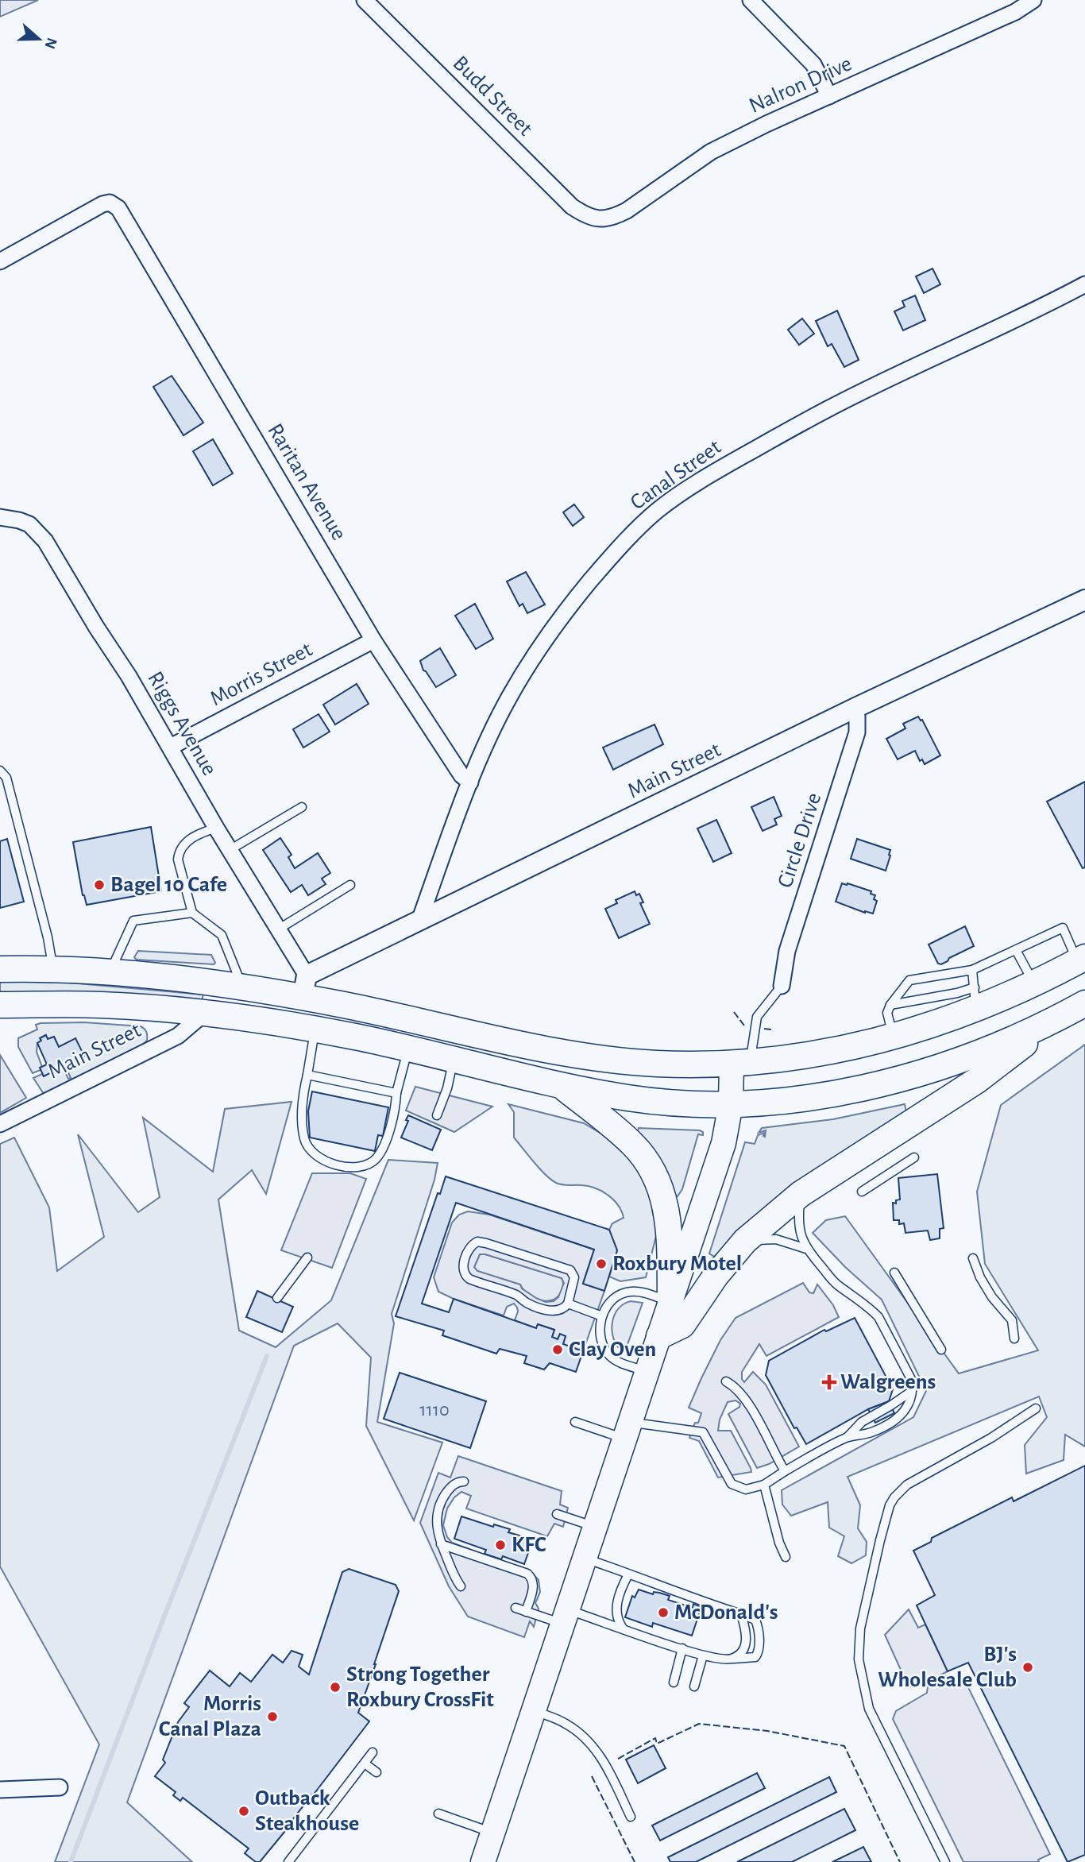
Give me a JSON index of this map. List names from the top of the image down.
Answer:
{
  "streets": {
    "street": [
      "Nalron Drive",
      "Budd Street",
      "Canal Street",
      "Raritan Avenue",
      "Morris Street",
      "Riggs Avenue",
      "Main Street",
      "Circle Drive"
    ]
  },
  "crossings": [
    ["Nalron Drive", "Budd Street"],
    ["Canal Street", "Raritan Avenue"],
    ["Canal Street", "Main Street"],
    ["Raritan Avenue", "Morris Street"],
    ["Morris Street", "Riggs Avenue"],
    ["Riggs Avenue", "Main Street"],
    ["Main Street", "Circle Drive"]
  ],
  "places": {
    "other": [
      "Bagel 10 Cafe",
      "Roxbury Motel",
      "Clay Oven",
      "KFC",
      "McDonald's",
      "BJ's Wholesale Club",
      "Strong Together Roxbury CrossFit",
      "Morris Canal Plaza",
      "Outback Steakhouse"
    ],
    "health": ["Walgreens"]
  },
  "house_numbers": ["1110"],
  "north": "right"
}
